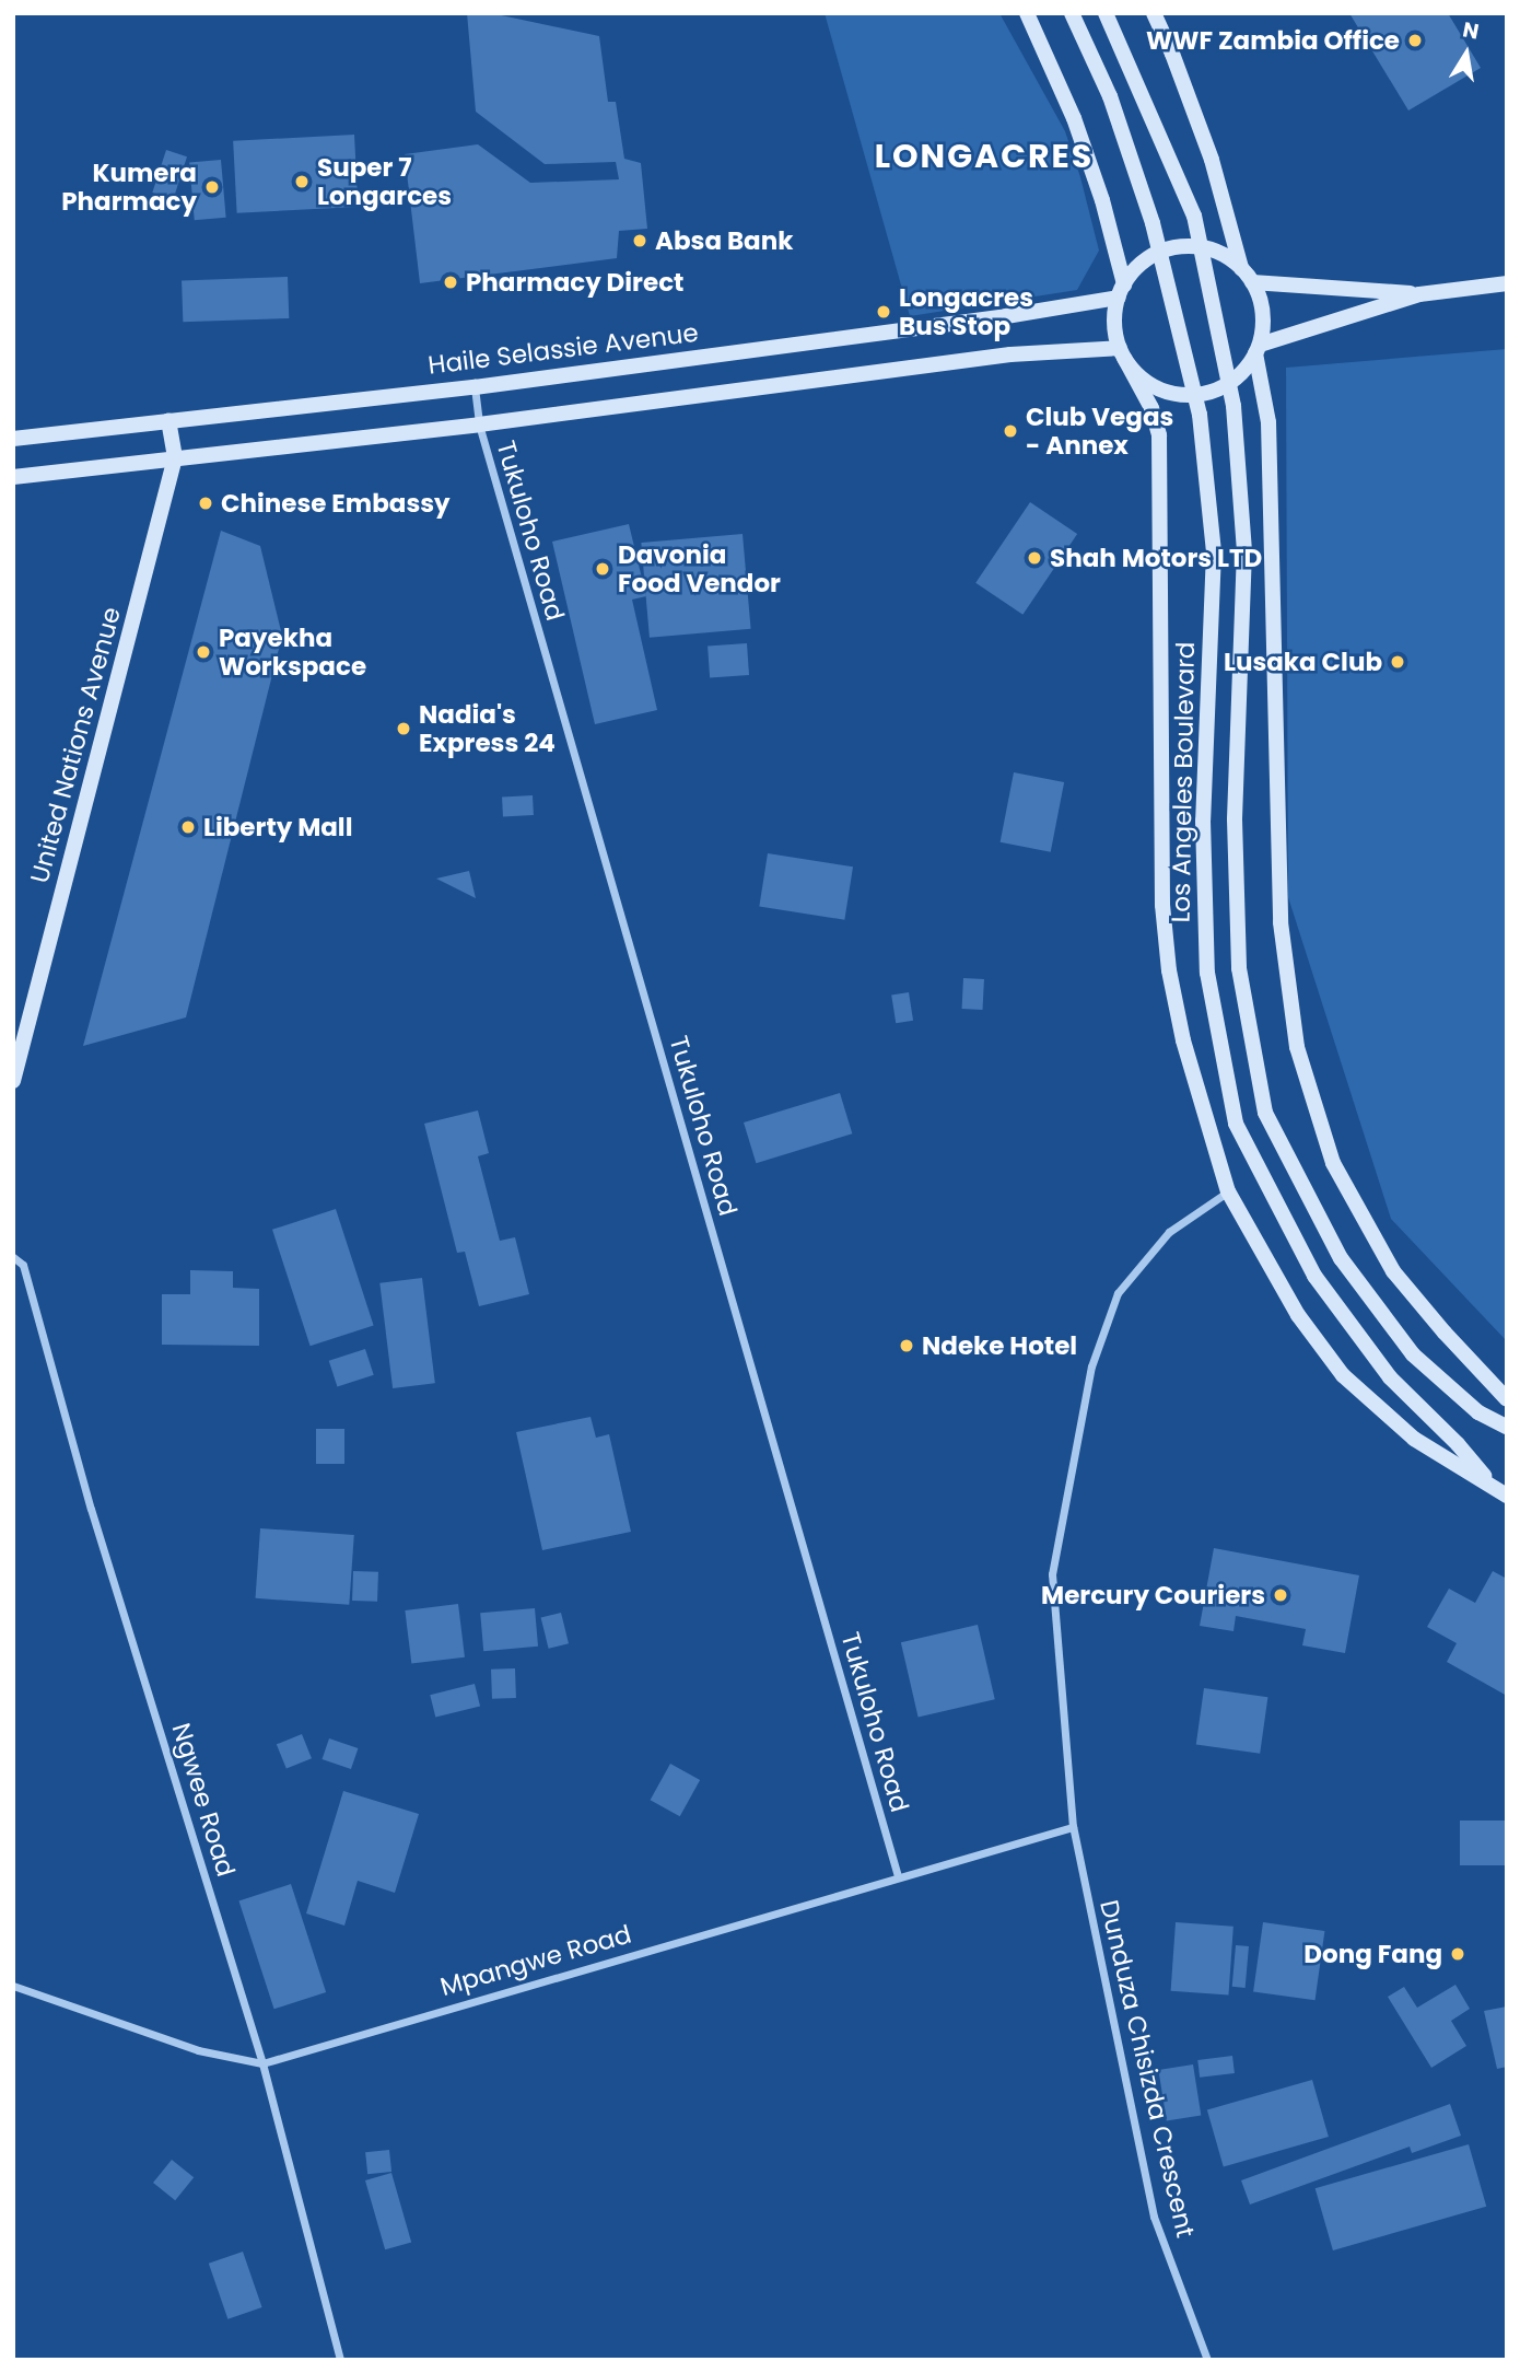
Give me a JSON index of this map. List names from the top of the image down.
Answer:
{
  "streets": {
    "main road": ["Haile Selassie Avenue", "United Nations Avenue", "Los Angeles Boulevard"],
    "street": [
      "Tukuloho Road",
      "Ngwee Road",
      "Mpangwe Road",
      "Dunduza Chisizda Crescent"
    ]
  },
  "crossings": [
    ["Haile Selassie Avenue", "Tukuloho Road"],
    ["Haile Selassie Avenue", "United Nations Avenue"],
    ["Haile Selassie Avenue", "Los Angeles Boulevard"],
    ["Tukuloho Road", "Mpangwe Road"],
    ["Los Angeles Boulevard", "Dunduza Chisizda Crescent"],
    ["Ngwee Road", "Mpangwe Road"],
    ["Mpangwe Road", "Dunduza Chisizda Crescent"]
  ],
  "districts": ["LONGACRES"],
  "places": [
    "WWF Zambia Office",
    "Super 7 Longarces",
    "Kumera Pharmacy",
    "Absa Bank",
    "Pharmacy Direct",
    "Longacres Bus Stop",
    "Club Vegas - Annex",
    "Chinese Embassy",
    "Shah Motors LTD",
    "Davonia Food Vendor",
    "Payekha Workspace",
    "Lusaka Club",
    "Nadia's Express 24",
    "Liberty Mall",
    "Ndeke Hotel",
    "Mercury Couriers",
    "Dong Fang"
  ],
  "north": "top"
}
